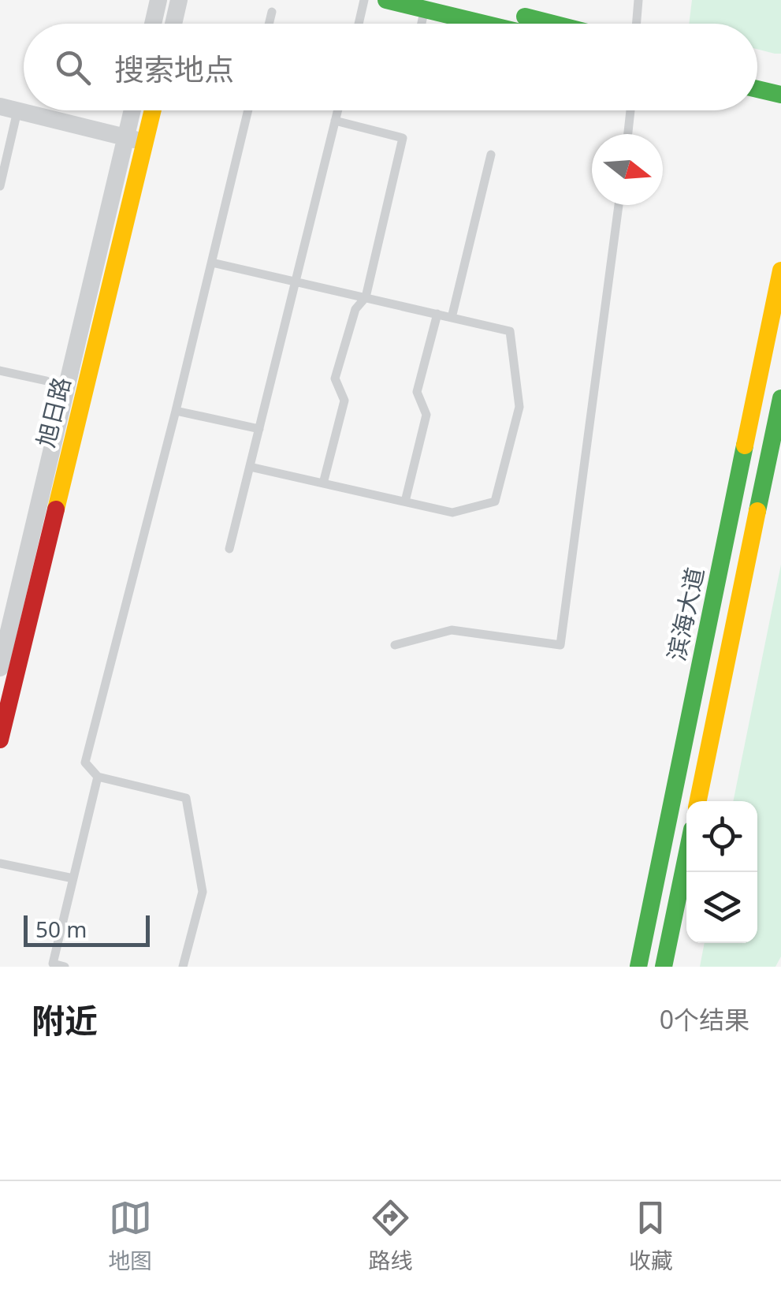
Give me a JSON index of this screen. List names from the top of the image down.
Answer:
{
  "streets": {
    "main road": ["旭日路", "滨海大道"]
  },
  "scale_bar": "50 m",
  "north": "right",
  "page": {
    "search": "搜索地点",
    "scale": "50 m",
    "heading": ["附近", "0个结果"],
    "nav": ["地图", "路线", "收藏"]
  }
}
